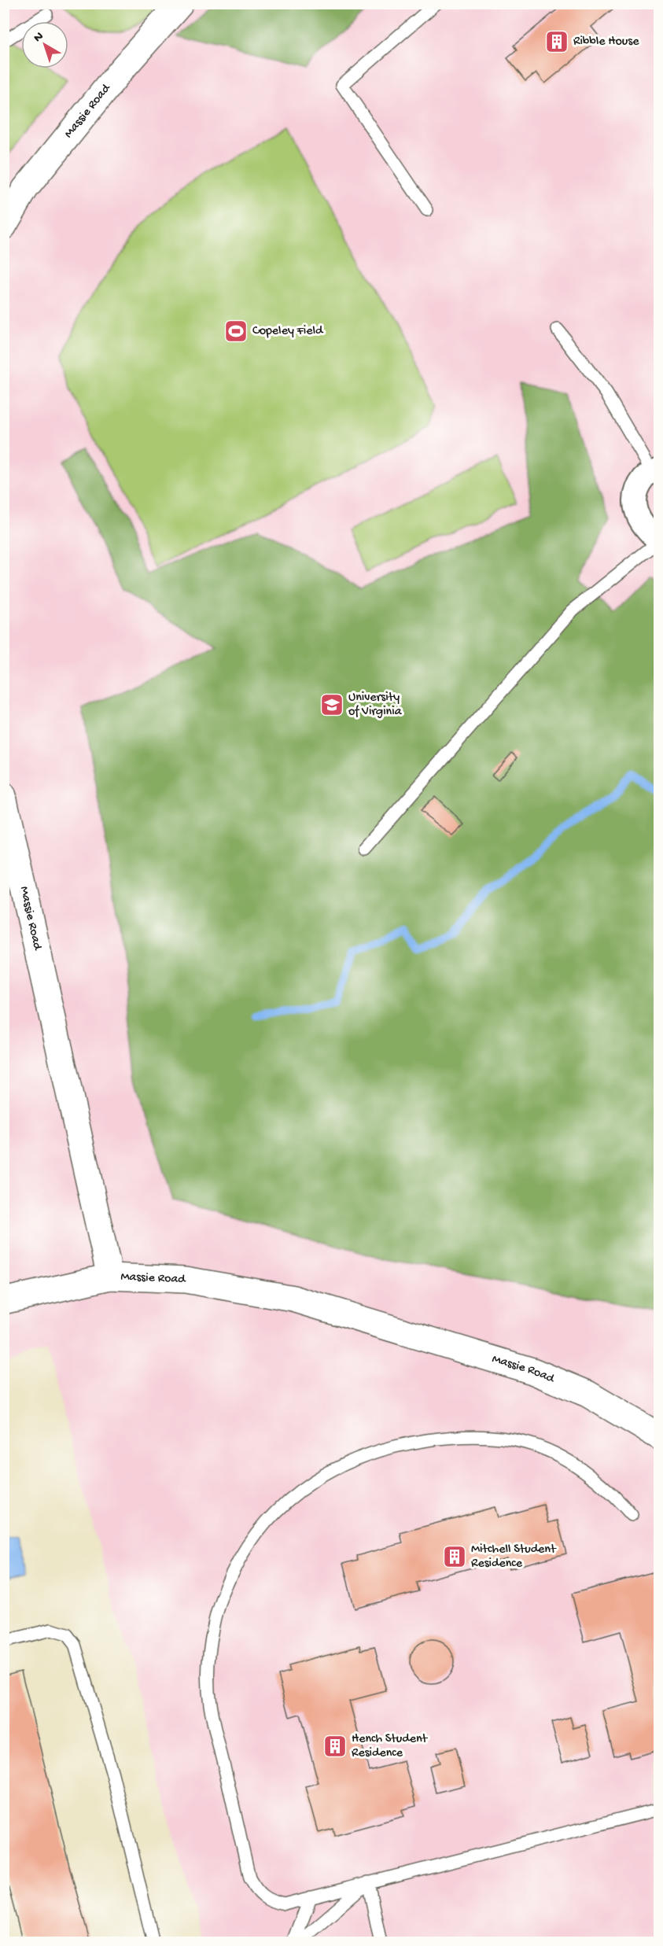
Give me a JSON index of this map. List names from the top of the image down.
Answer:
{
  "streets": {
    "street": ["Massie Road"]
  },
  "places": {
    "building": ["Ribble House", "Mitchell Student Residence", "Hench Student Residence"],
    "sports": ["Copeley Field"],
    "school or university": ["University of Virginia"]
  },
  "north": "top left"
}
